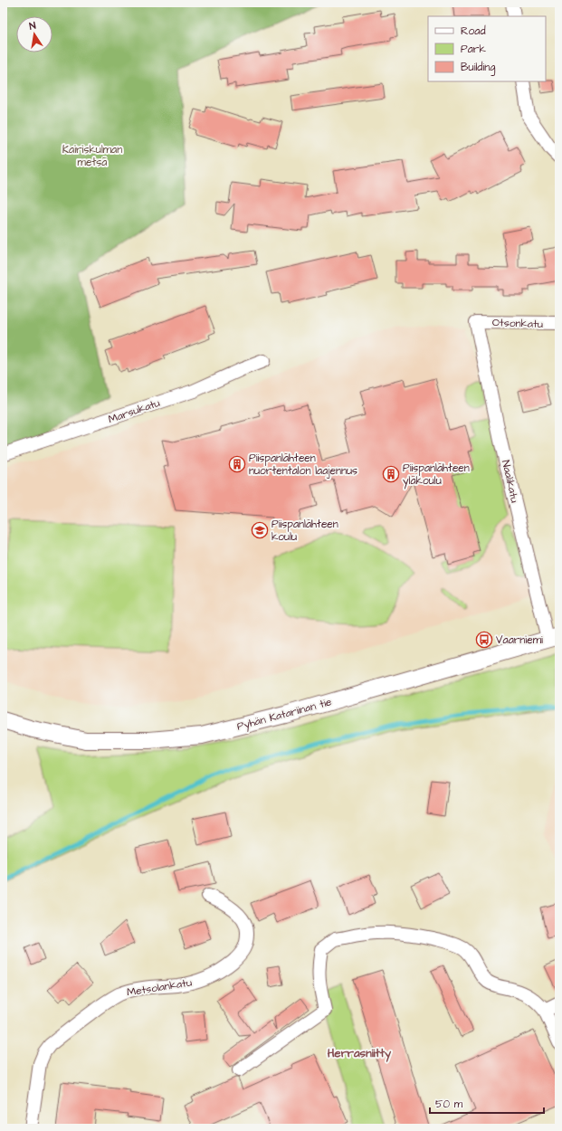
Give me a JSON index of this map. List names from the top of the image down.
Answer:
{
  "streets": {
    "street": [
      "Otsonkatu",
      "Marsukatu",
      "Naalikatu",
      "Pyhän Katariinan tie",
      "Metsolankatu"
    ]
  },
  "crossings": [
    ["Otsonkatu", "Naalikatu"],
    ["Naalikatu", "Pyhän Katariinan tie"]
  ],
  "districts": ["Herrasniitty"],
  "parks": ["Kairiskulman metsä"],
  "places": {
    "building": ["Piispanlähteen nuortentalon laajennus", "Piispanlähteen yläkoulu"],
    "school or university": ["Piispanlähteen koulu"],
    "bus stop": ["Vaarniemi"]
  },
  "legend": ["Road", "Park", "Building"],
  "scale_bar": "50 m",
  "north": "top"
}
